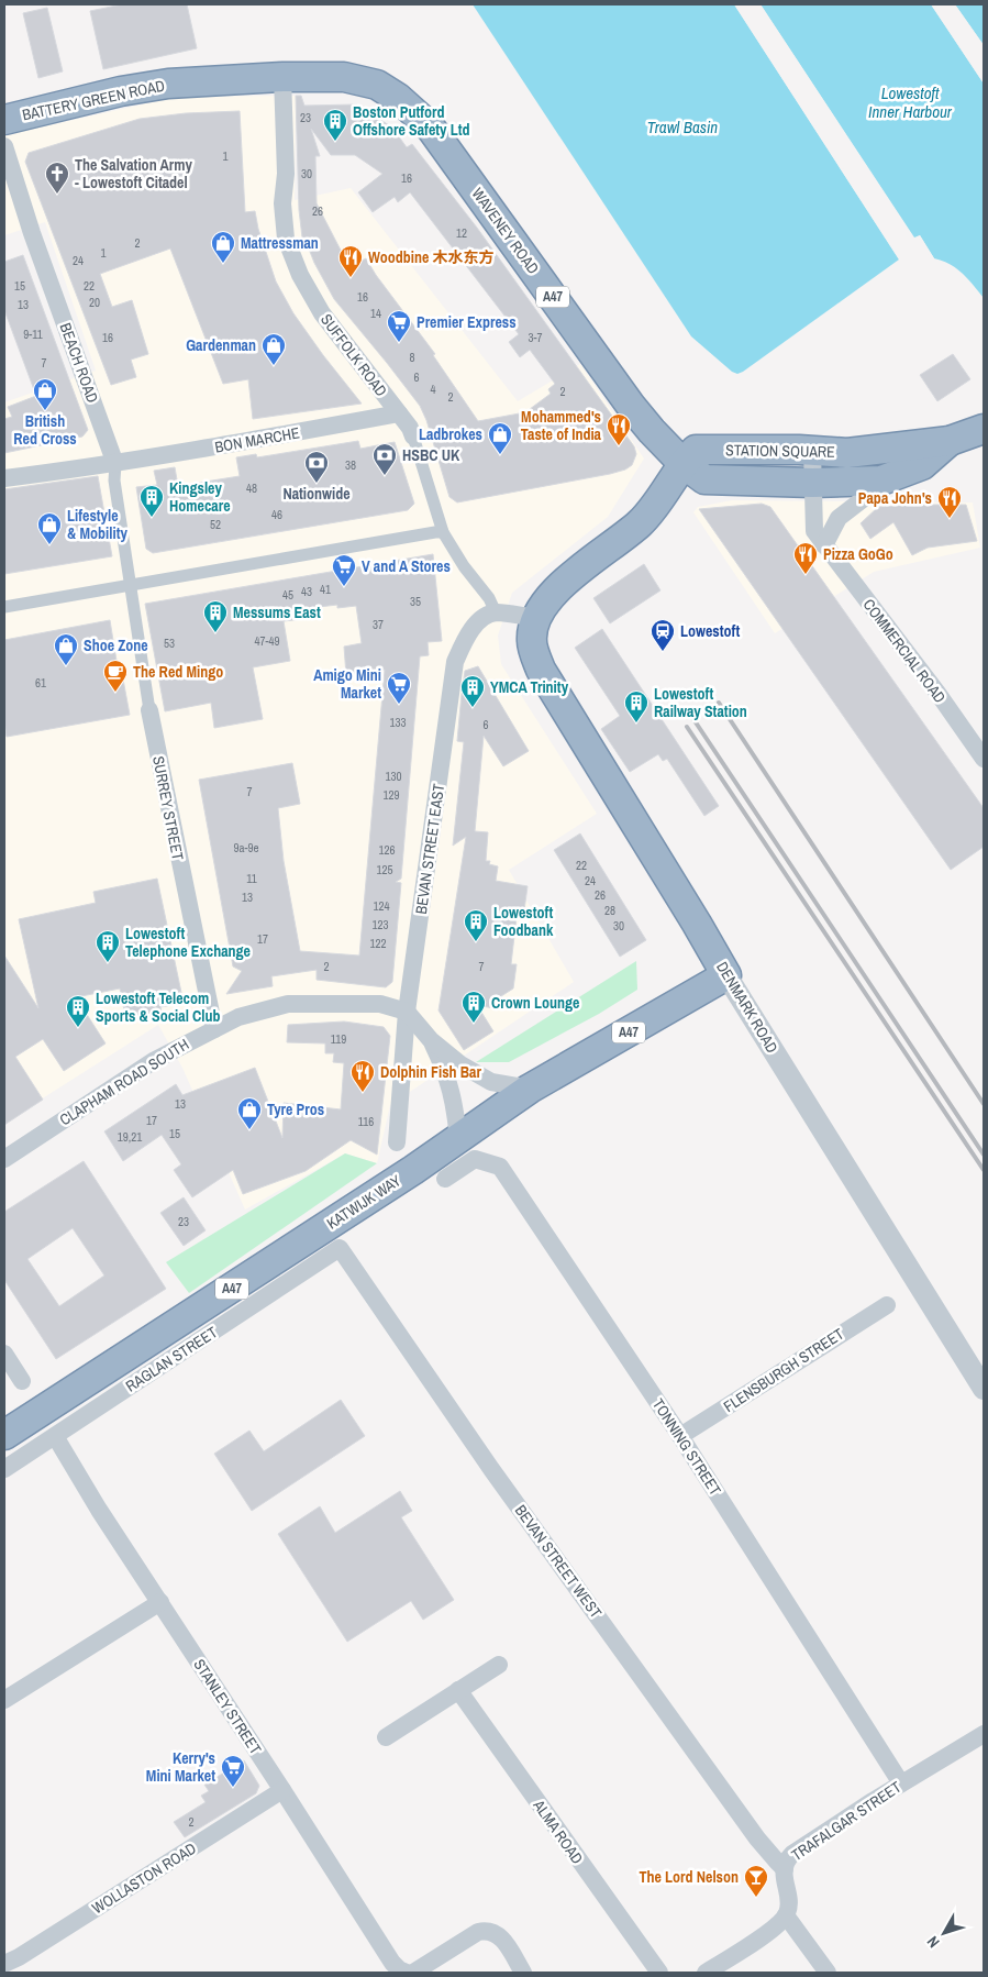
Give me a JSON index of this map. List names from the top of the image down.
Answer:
{
  "streets": {
    "highway": [
      "BATTERY GREEN ROAD",
      "WAVENEY ROAD",
      "A47",
      "STATION SQUARE",
      "DENMARK ROAD",
      "KATWIJK WAY"
    ],
    "street": [
      "SUFFOLK ROAD",
      "BEACH ROAD",
      "BON MARCHE",
      "COMMERCIAL ROAD",
      "SURREY STREET",
      "BEVAN STREET EAST",
      "CLAPHAM ROAD SOUTH",
      "RAGLAN STREET",
      "FLENSBURGH STREET",
      "TONNING STREET",
      "BEVAN STREET WEST",
      "STANLEY STREET",
      "TRAFALGAR STREET",
      "ALMA ROAD",
      "WOLLASTON ROAD"
    ]
  },
  "crossings": [
    ["BATTERY GREEN ROAD", "WAVENEY ROAD"],
    ["BATTERY GREEN ROAD", "SUFFOLK ROAD"],
    ["WAVENEY ROAD", "A47"],
    ["WAVENEY ROAD", "SUFFOLK ROAD"],
    ["WAVENEY ROAD", "STATION SQUARE"],
    ["A47", "STATION SQUARE"],
    ["A47", "COMMERCIAL ROAD"],
    ["SUFFOLK ROAD", "BON MARCHE"],
    ["SUFFOLK ROAD", "BEVAN STREET EAST"],
    ["BEACH ROAD", "BON MARCHE"],
    ["BEACH ROAD", "SURREY STREET"],
    ["STATION SQUARE", "COMMERCIAL ROAD"],
    ["STATION SQUARE", "DENMARK ROAD"],
    ["SURREY STREET", "CLAPHAM ROAD SOUTH"],
    ["BEVAN STREET EAST", "CLAPHAM ROAD SOUTH"],
    ["DENMARK ROAD", "KATWIJK WAY"],
    ["RAGLAN STREET", "BEVAN STREET WEST"],
    ["RAGLAN STREET", "STANLEY STREET"],
    ["FLENSBURGH STREET", "TONNING STREET"],
    ["TONNING STREET", "TRAFALGAR STREET"],
    ["BEVAN STREET WEST", "TRAFALGAR STREET"],
    ["STANLEY STREET", "WOLLASTON ROAD"]
  ],
  "water": ["Lowestoft Inner Harbour", "Trawl Basin"],
  "places": {
    "building": [
      "Boston Putford Offshore Safety Ltd",
      "Kingsley Homecare",
      "Messums East",
      "YMCA Trinity",
      "Lowestoft Railway Station",
      "Lowestoft Foodbank",
      "Lowestoft Telephone Exchange",
      "Crown Lounge",
      "Lowestoft Telecom Sports & Social Club"
    ],
    "church": ["The Salvation Army - Lowestoft Citadel"],
    "shop": [
      "Mattressman",
      "Gardenman",
      "British Red Cross",
      "Ladbrokes",
      "Lifestyle & Mobility",
      "Shoe Zone",
      "Tyre Pros"
    ],
    "restaurant": [
      "Woodbine 木水东方",
      "Mohammed's Taste of India",
      "Papa John's",
      "Pizza GoGo",
      "Dolphin Fish Bar"
    ],
    "supermarket": [
      "Premier Express",
      "V and A Stores",
      "Amigo Mini Market",
      "Kerry's Mini Market"
    ],
    "bank": ["HSBC UK", "Nationwide"],
    "station": ["Lowestoft"],
    "cafe": ["The Red Mingo"],
    "bar": ["The Lord Nelson"]
  },
  "house_numbers": [
    "23",
    "1",
    "30",
    "16",
    "26",
    "12",
    "2",
    "1",
    "24",
    "15",
    "22",
    "16",
    "20",
    "13",
    "14",
    "9-11",
    "16",
    "3-7",
    "8",
    "7",
    "6",
    "4",
    "2",
    "2",
    "38",
    "48",
    "46",
    "52",
    "41",
    "43",
    "45",
    "35",
    "37",
    "47-49",
    "53",
    "61",
    "133",
    "6",
    "130",
    "7",
    "129",
    "9a-9e",
    "126",
    "22",
    "125",
    "11",
    "24",
    "26",
    "13",
    "124",
    "28",
    "123",
    "30",
    "17",
    "122",
    "2",
    "7",
    "119",
    "13",
    "17",
    "116",
    "15",
    "19,21",
    "23",
    "2"
  ],
  "north": "bottom left"
}
